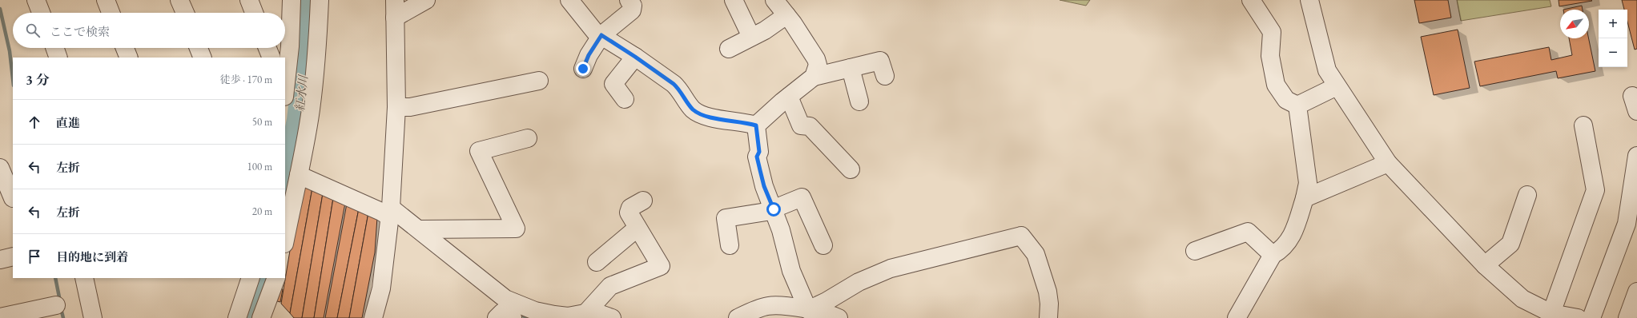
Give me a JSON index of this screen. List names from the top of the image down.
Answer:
{
  "water": ["紅水川"],
  "north": "bottom left",
  "page": {
    "map_buttons": ["+", "−"],
    "search": "ここで検索",
    "heading": ["3 分", "徒歩 · 170 m"],
    "list": [
      ["直進", "50 m"],
      ["左折", "100 m"],
      ["左折", "20 m"],
      "目的地に到着"
    ]
  }
}
